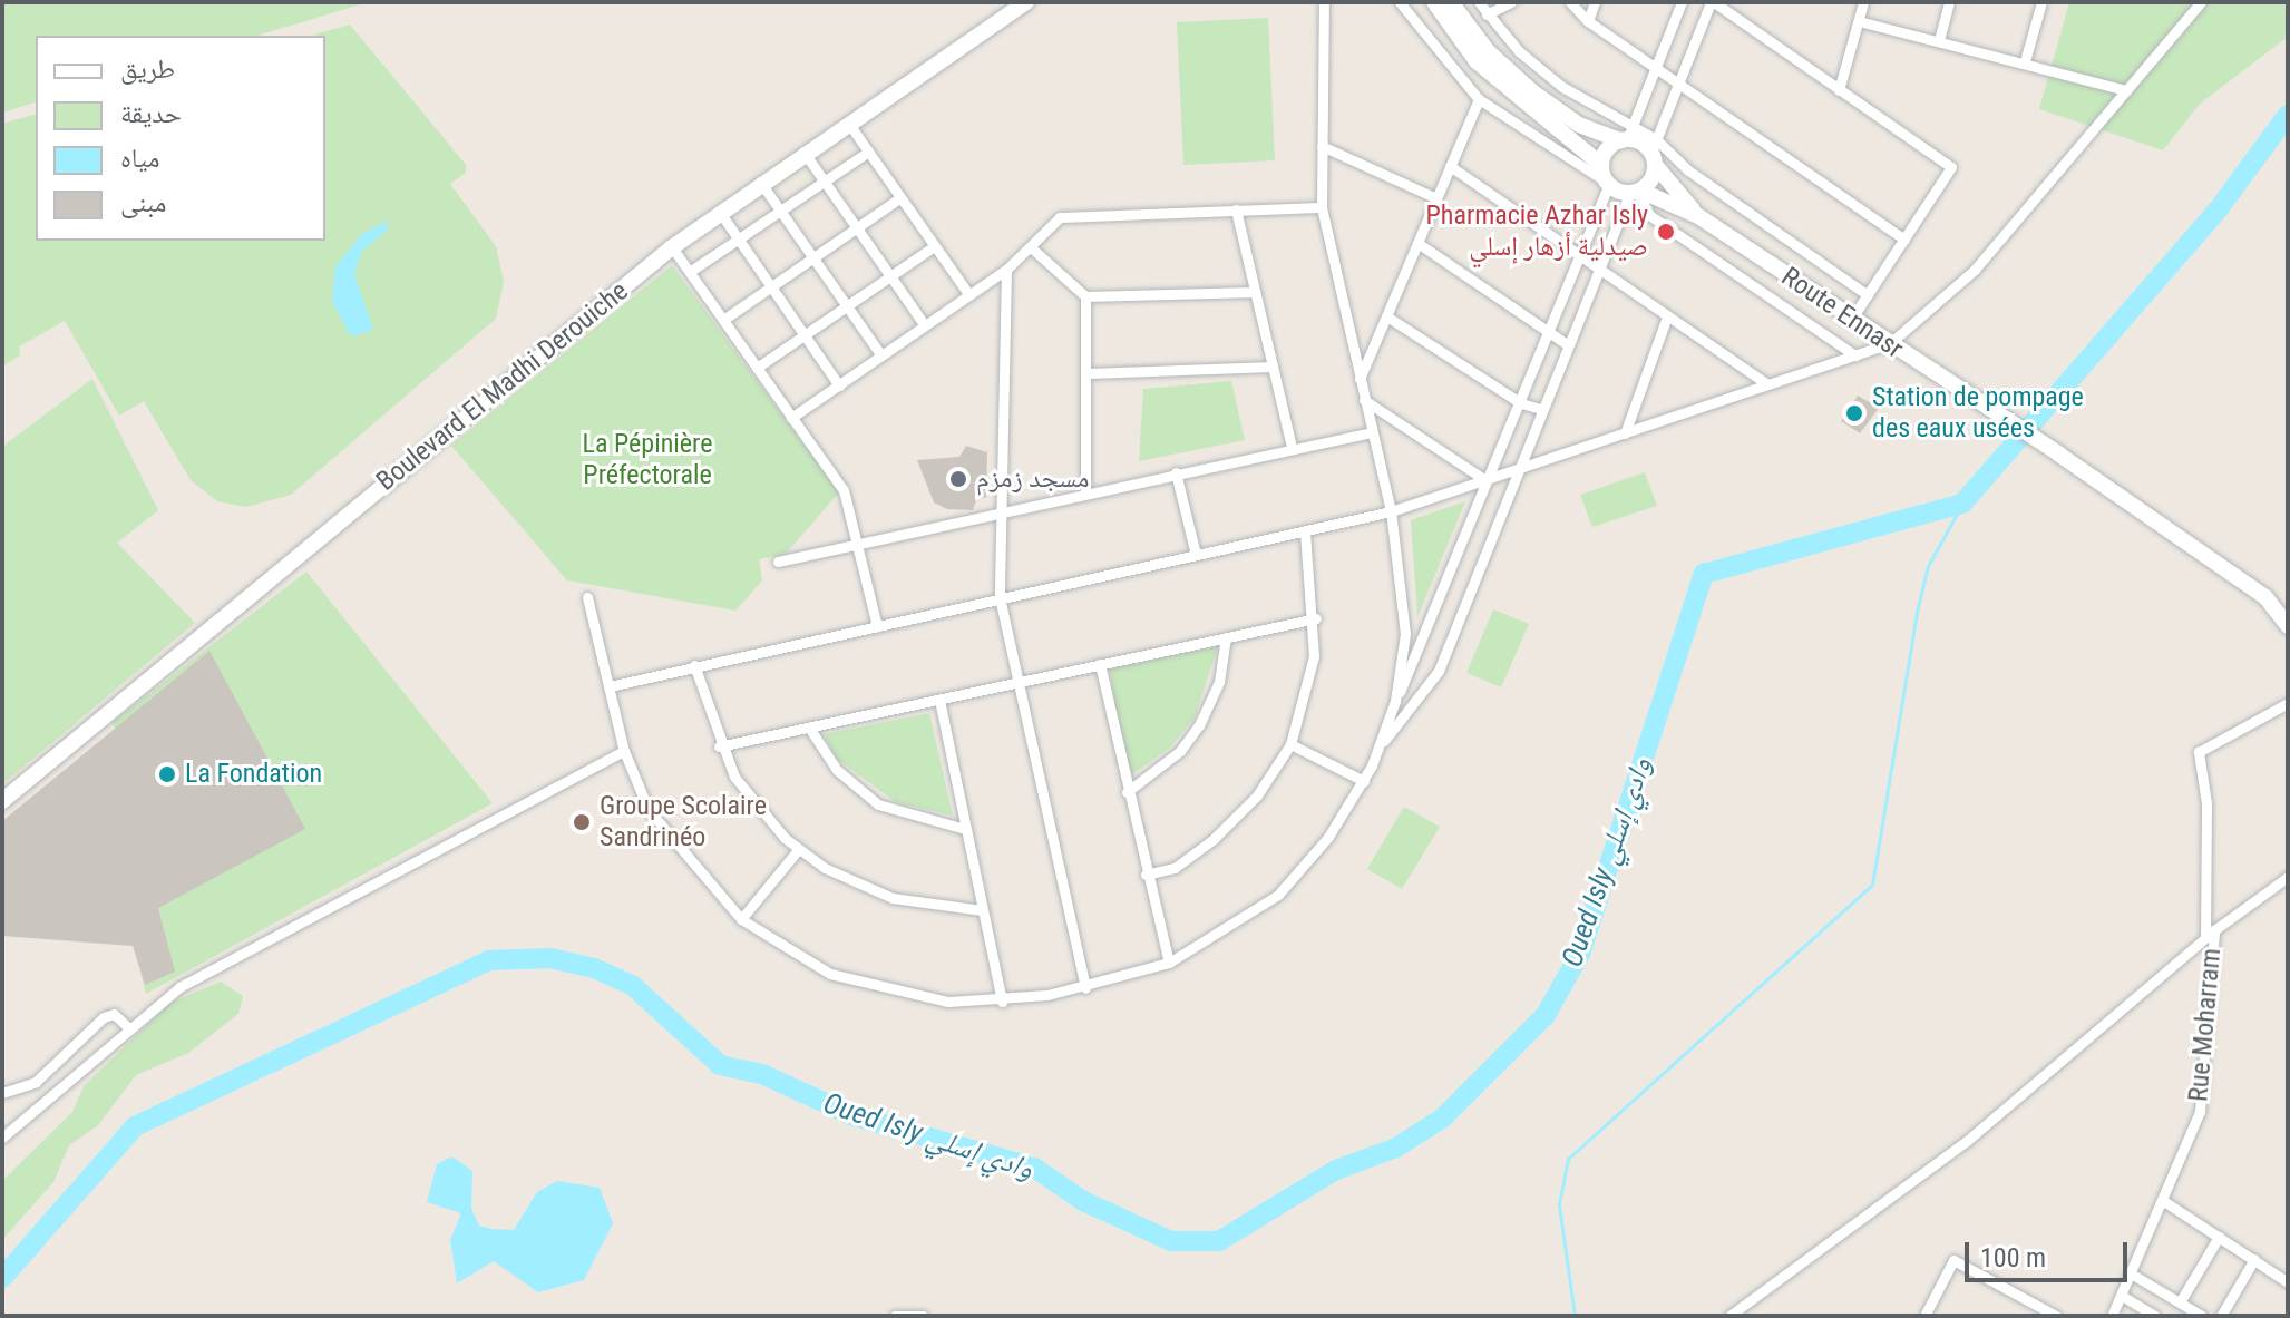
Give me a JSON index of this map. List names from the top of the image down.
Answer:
{
  "streets": {
    "main road": ["Route Ennasr", "Boulevard El Madhi Derouiche"],
    "street": ["Rue Moharram"]
  },
  "water": ["Oued Isly وادي إسلي"],
  "parks": ["La Pépinière Préfectorale"],
  "places": [
    "Pharmacie Azhar Isly صيدلية أزهار إسلي",
    "Station de pompage des eaux usées",
    "مسجد زمزم",
    "La Fondation",
    "Groupe Scolaire Sandrinéo"
  ],
  "legend": [
    "طريق",
    "حديقة",
    "مياه",
    "مبنى"
  ],
  "scale_bar": "100 m"
}
